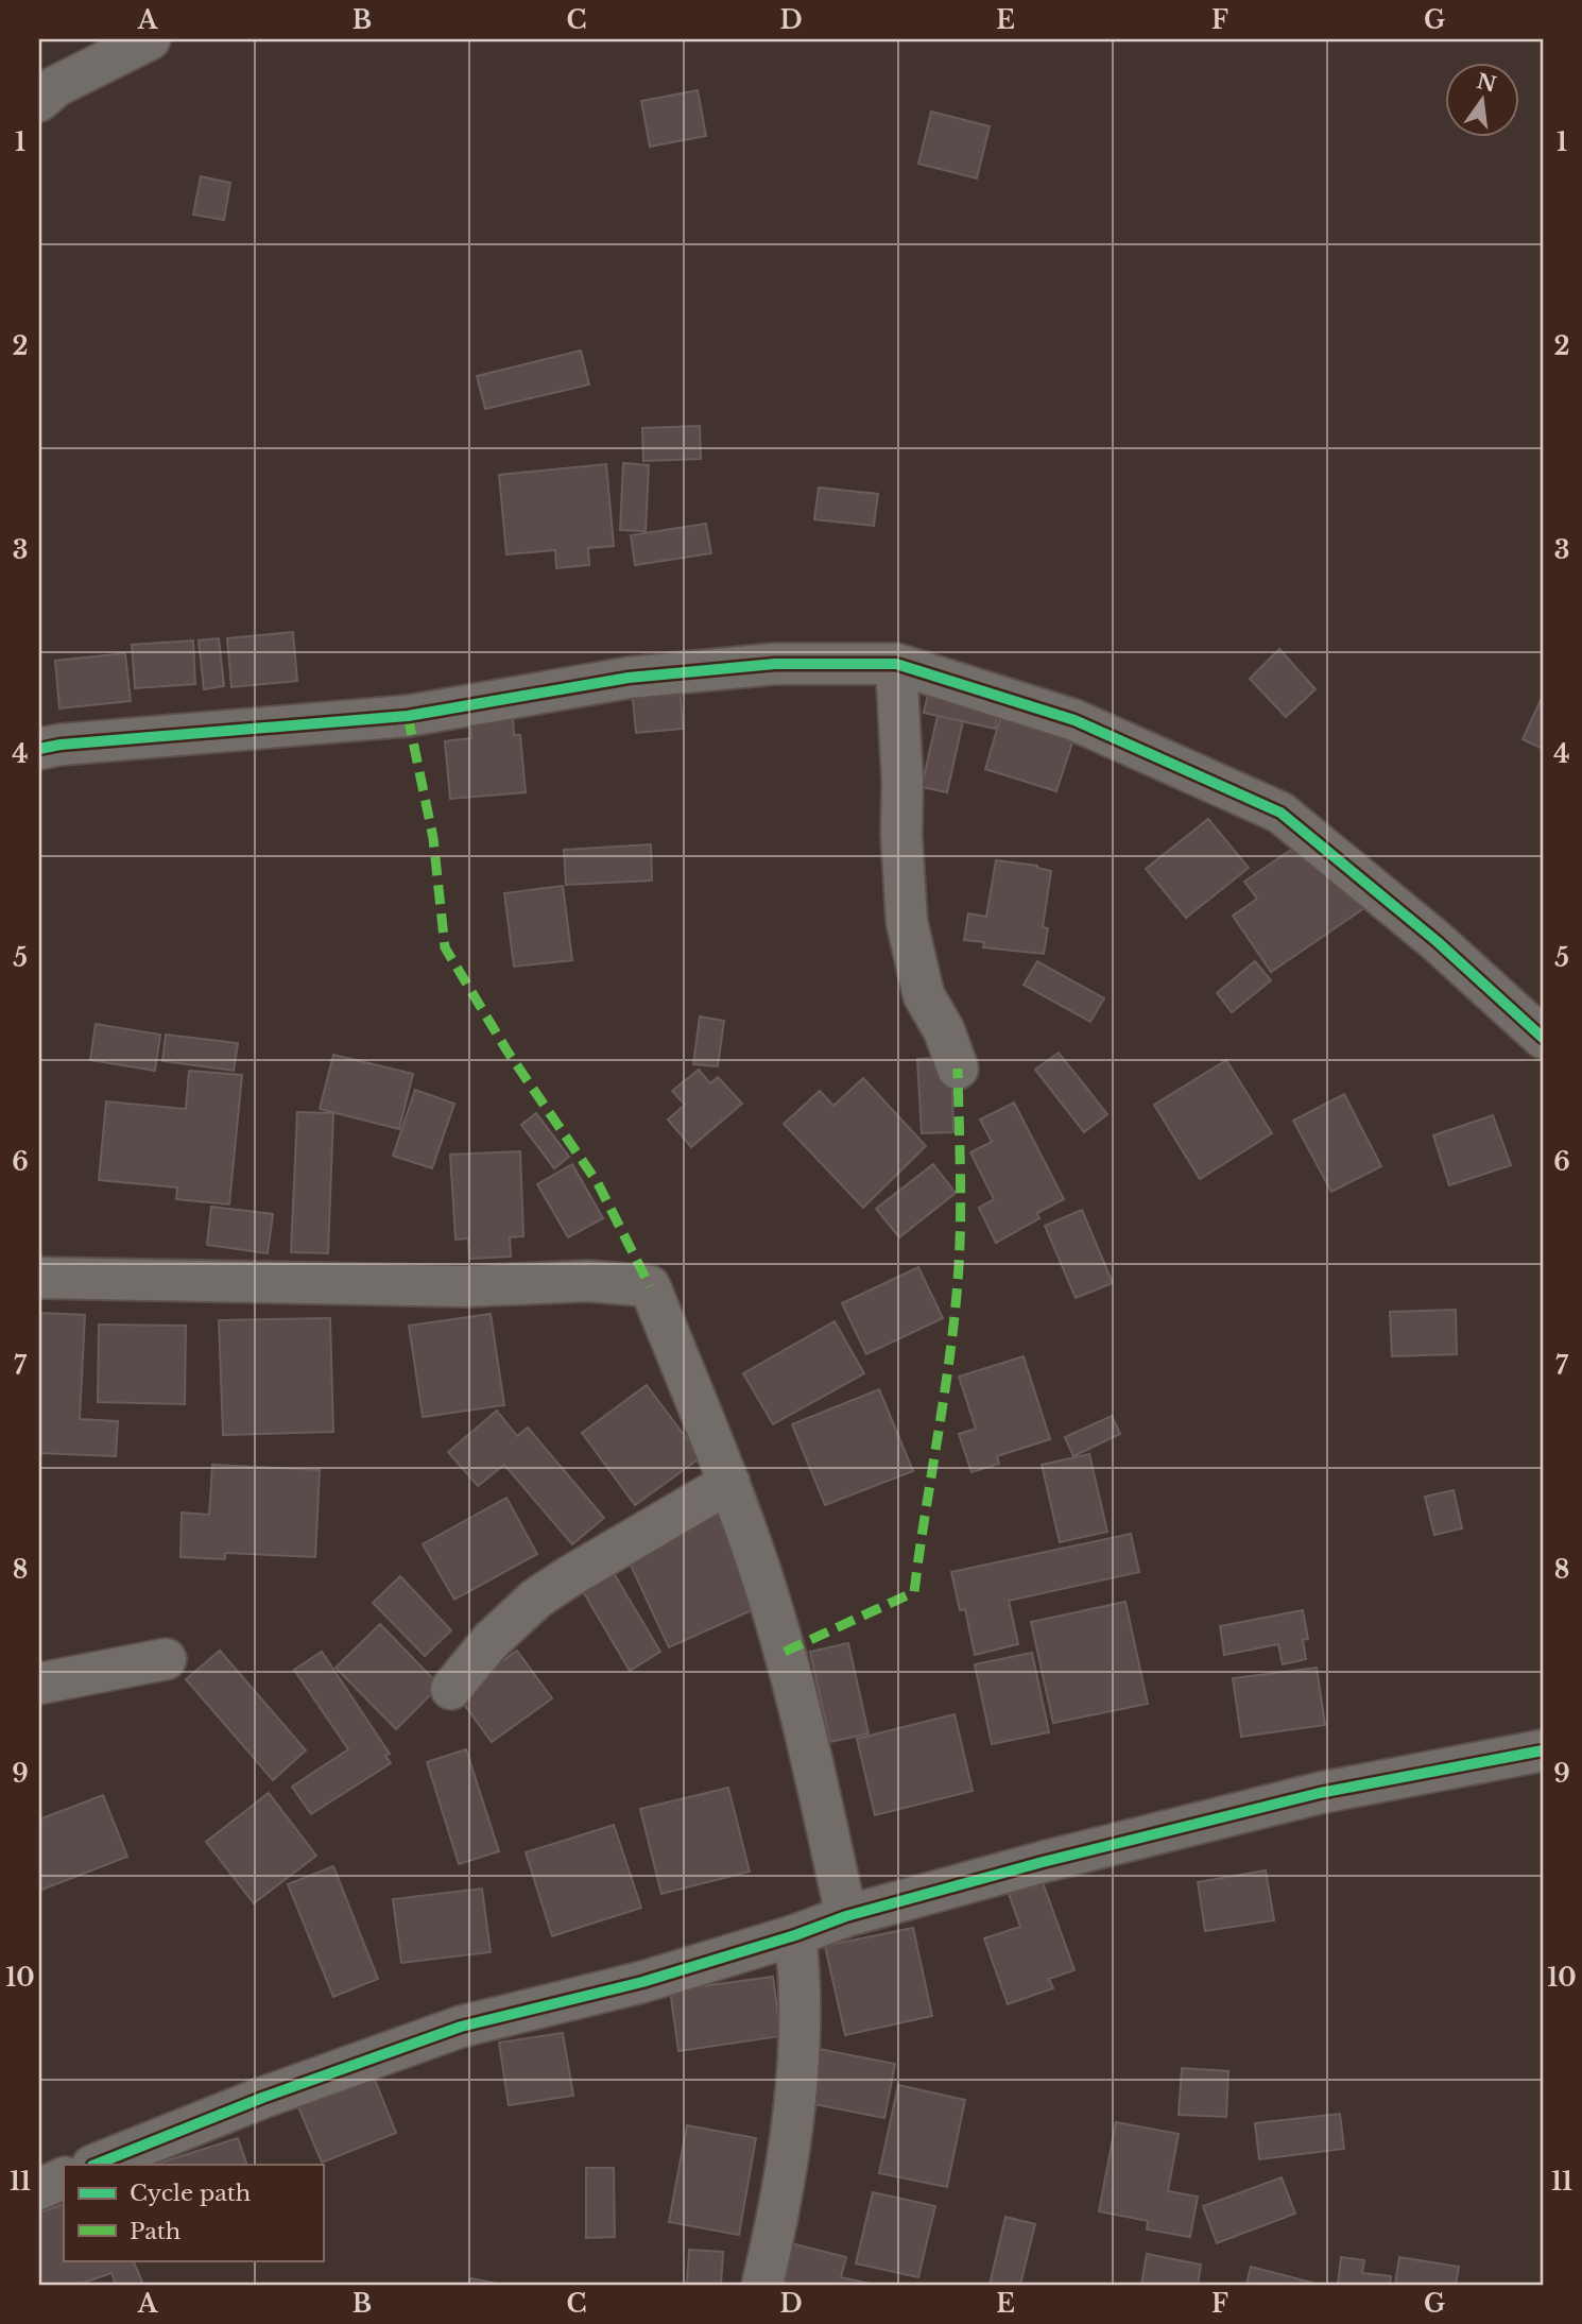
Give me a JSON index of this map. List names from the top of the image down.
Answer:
{
  "legend": ["Cycle path", "Path"],
  "north": "top",
  "grid": {
    "columns": [
      "A",
      "B",
      "C",
      "D",
      "E",
      "F",
      "G"
    ],
    "rows": [
      "1",
      "2",
      "3",
      "4",
      "5",
      "6",
      "7",
      "8",
      "9",
      "10",
      "11"
    ]
  }
}
